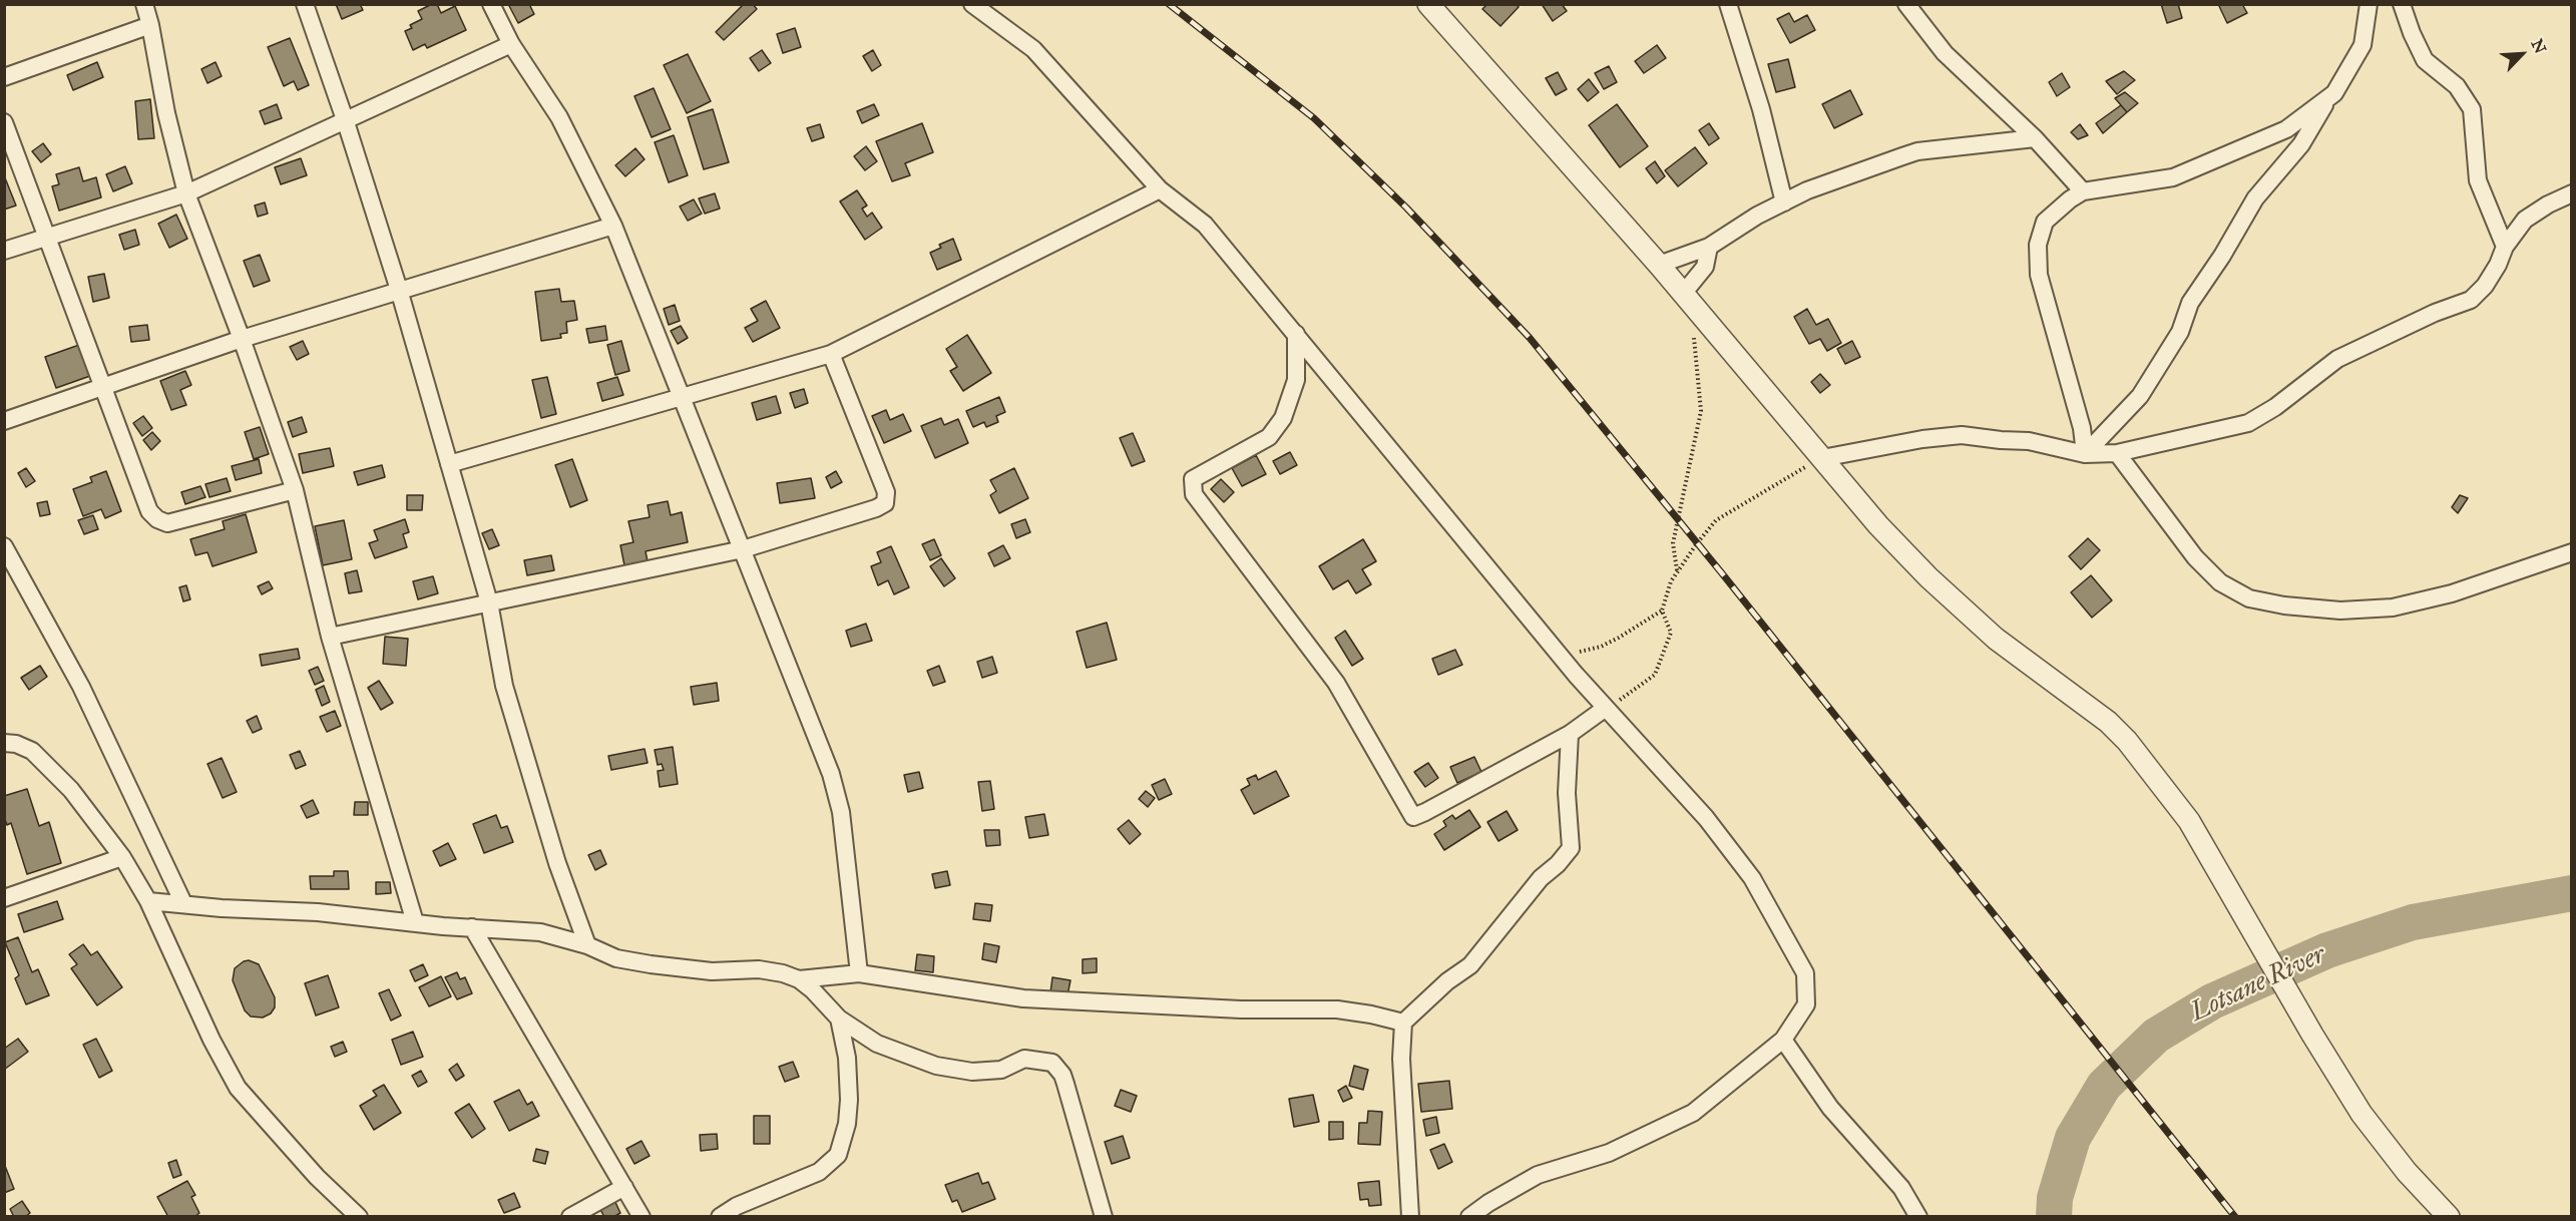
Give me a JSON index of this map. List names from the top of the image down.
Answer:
{
  "water": ["Lotsane River"],
  "north": "top right"
}
